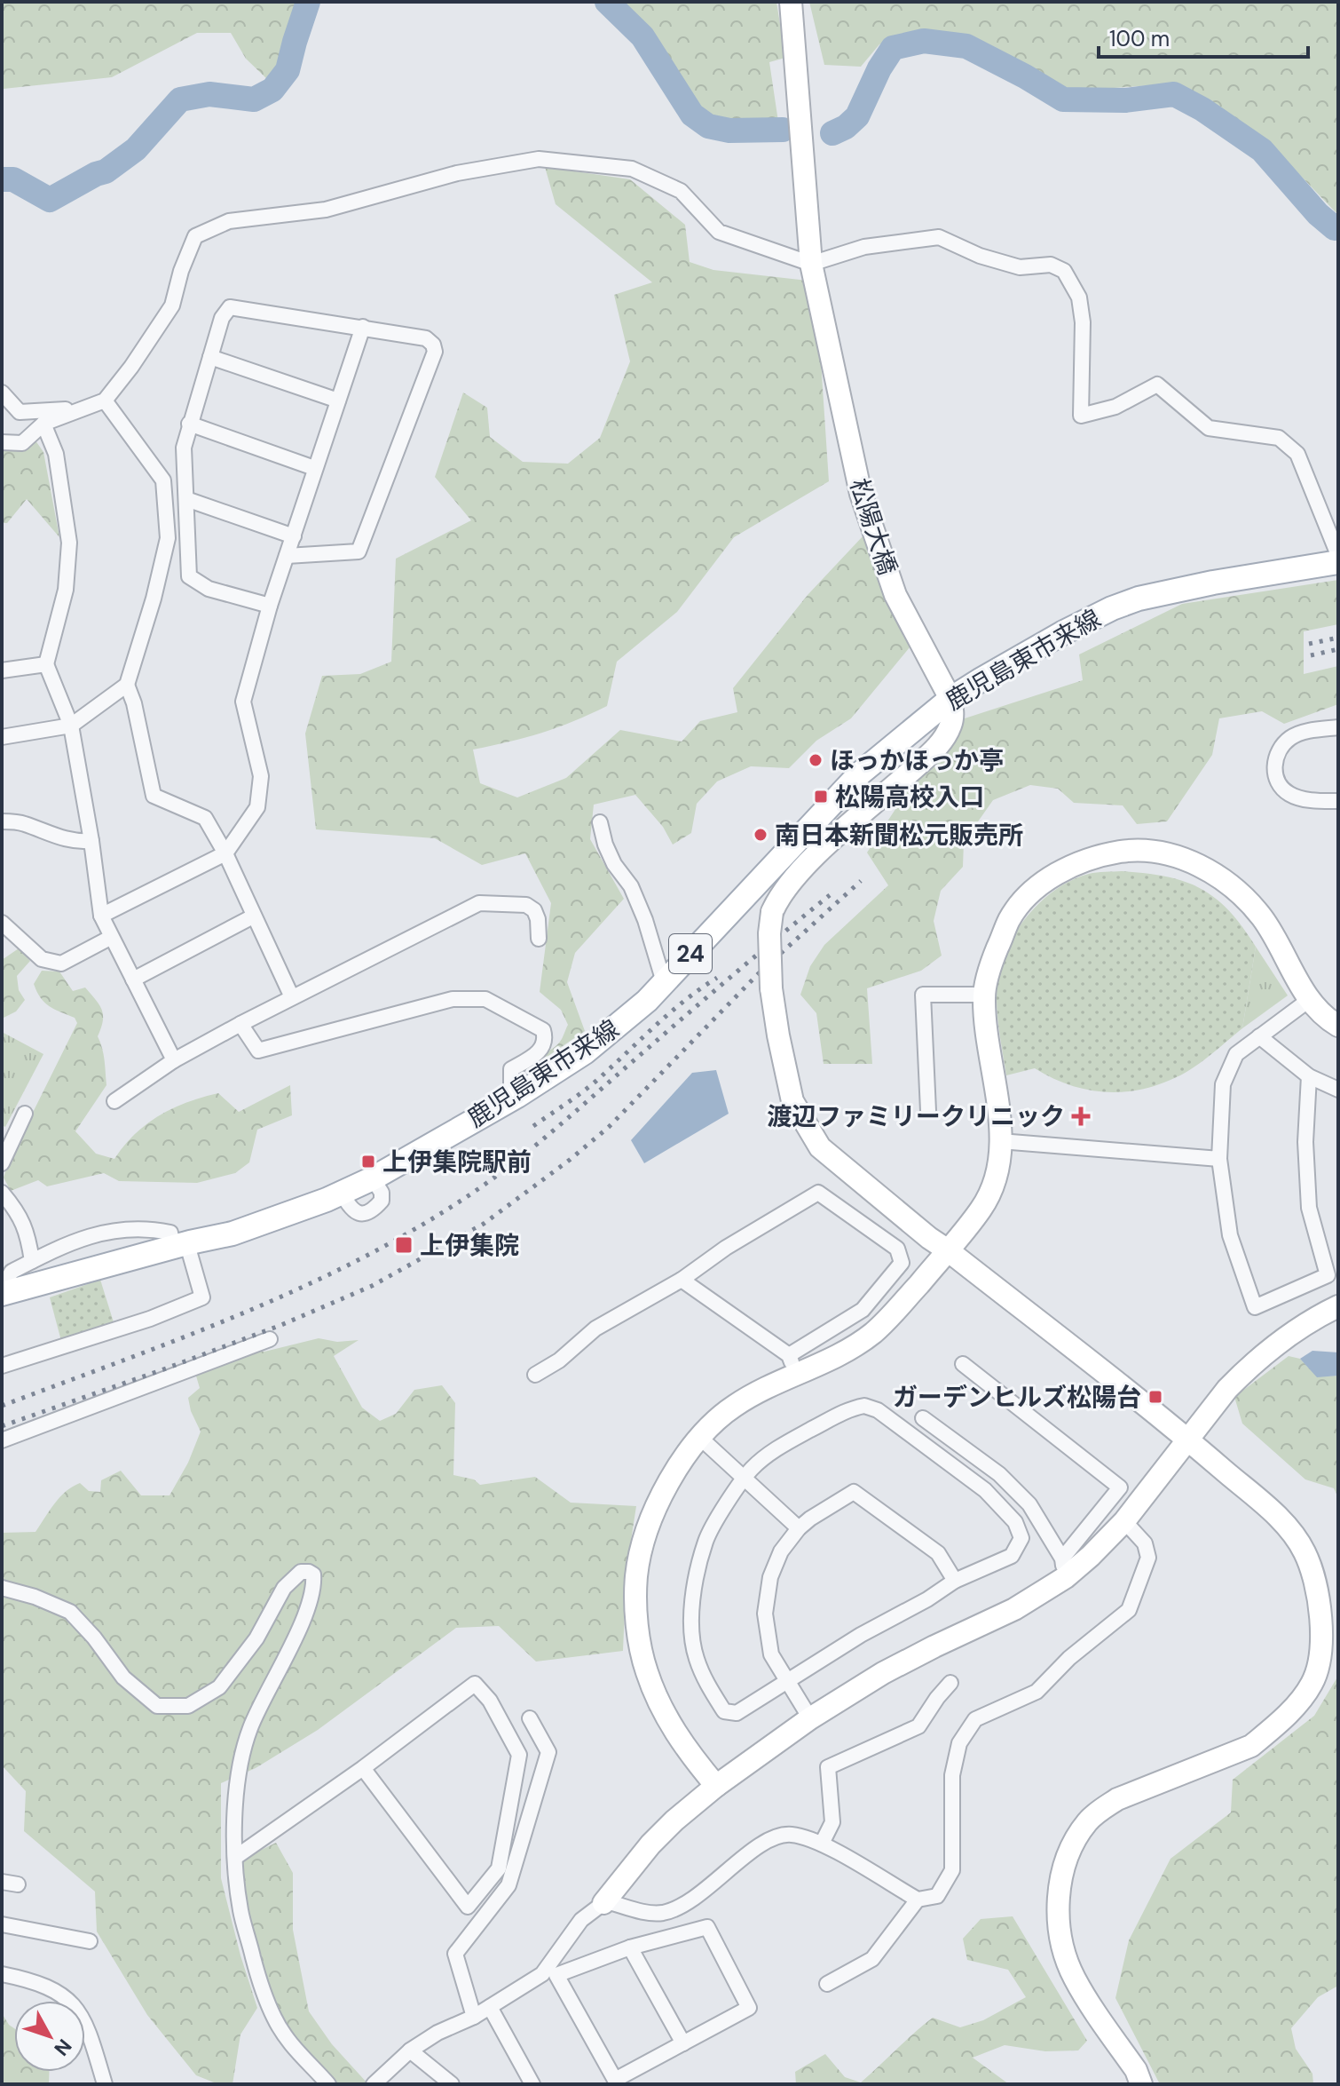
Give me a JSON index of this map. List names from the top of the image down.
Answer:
{
  "streets": {
    "main road": ["鹿児島東市来線", "24"],
    "street": ["松陽大橋"]
  },
  "crossings": [
    ["松陽大橋", "鹿児島東市来線"]
  ],
  "places": {
    "other": ["ほっかほっか亭", "南日本新聞松元販売所"],
    "transit": [
      "松陽高校入口",
      "上伊集院駅前",
      "上伊集院",
      "ガーデンヒルズ松陽台"
    ],
    "health": ["渡辺ファミリークリニック"]
  },
  "scale_bar": "100 m",
  "north": "bottom right"
}
